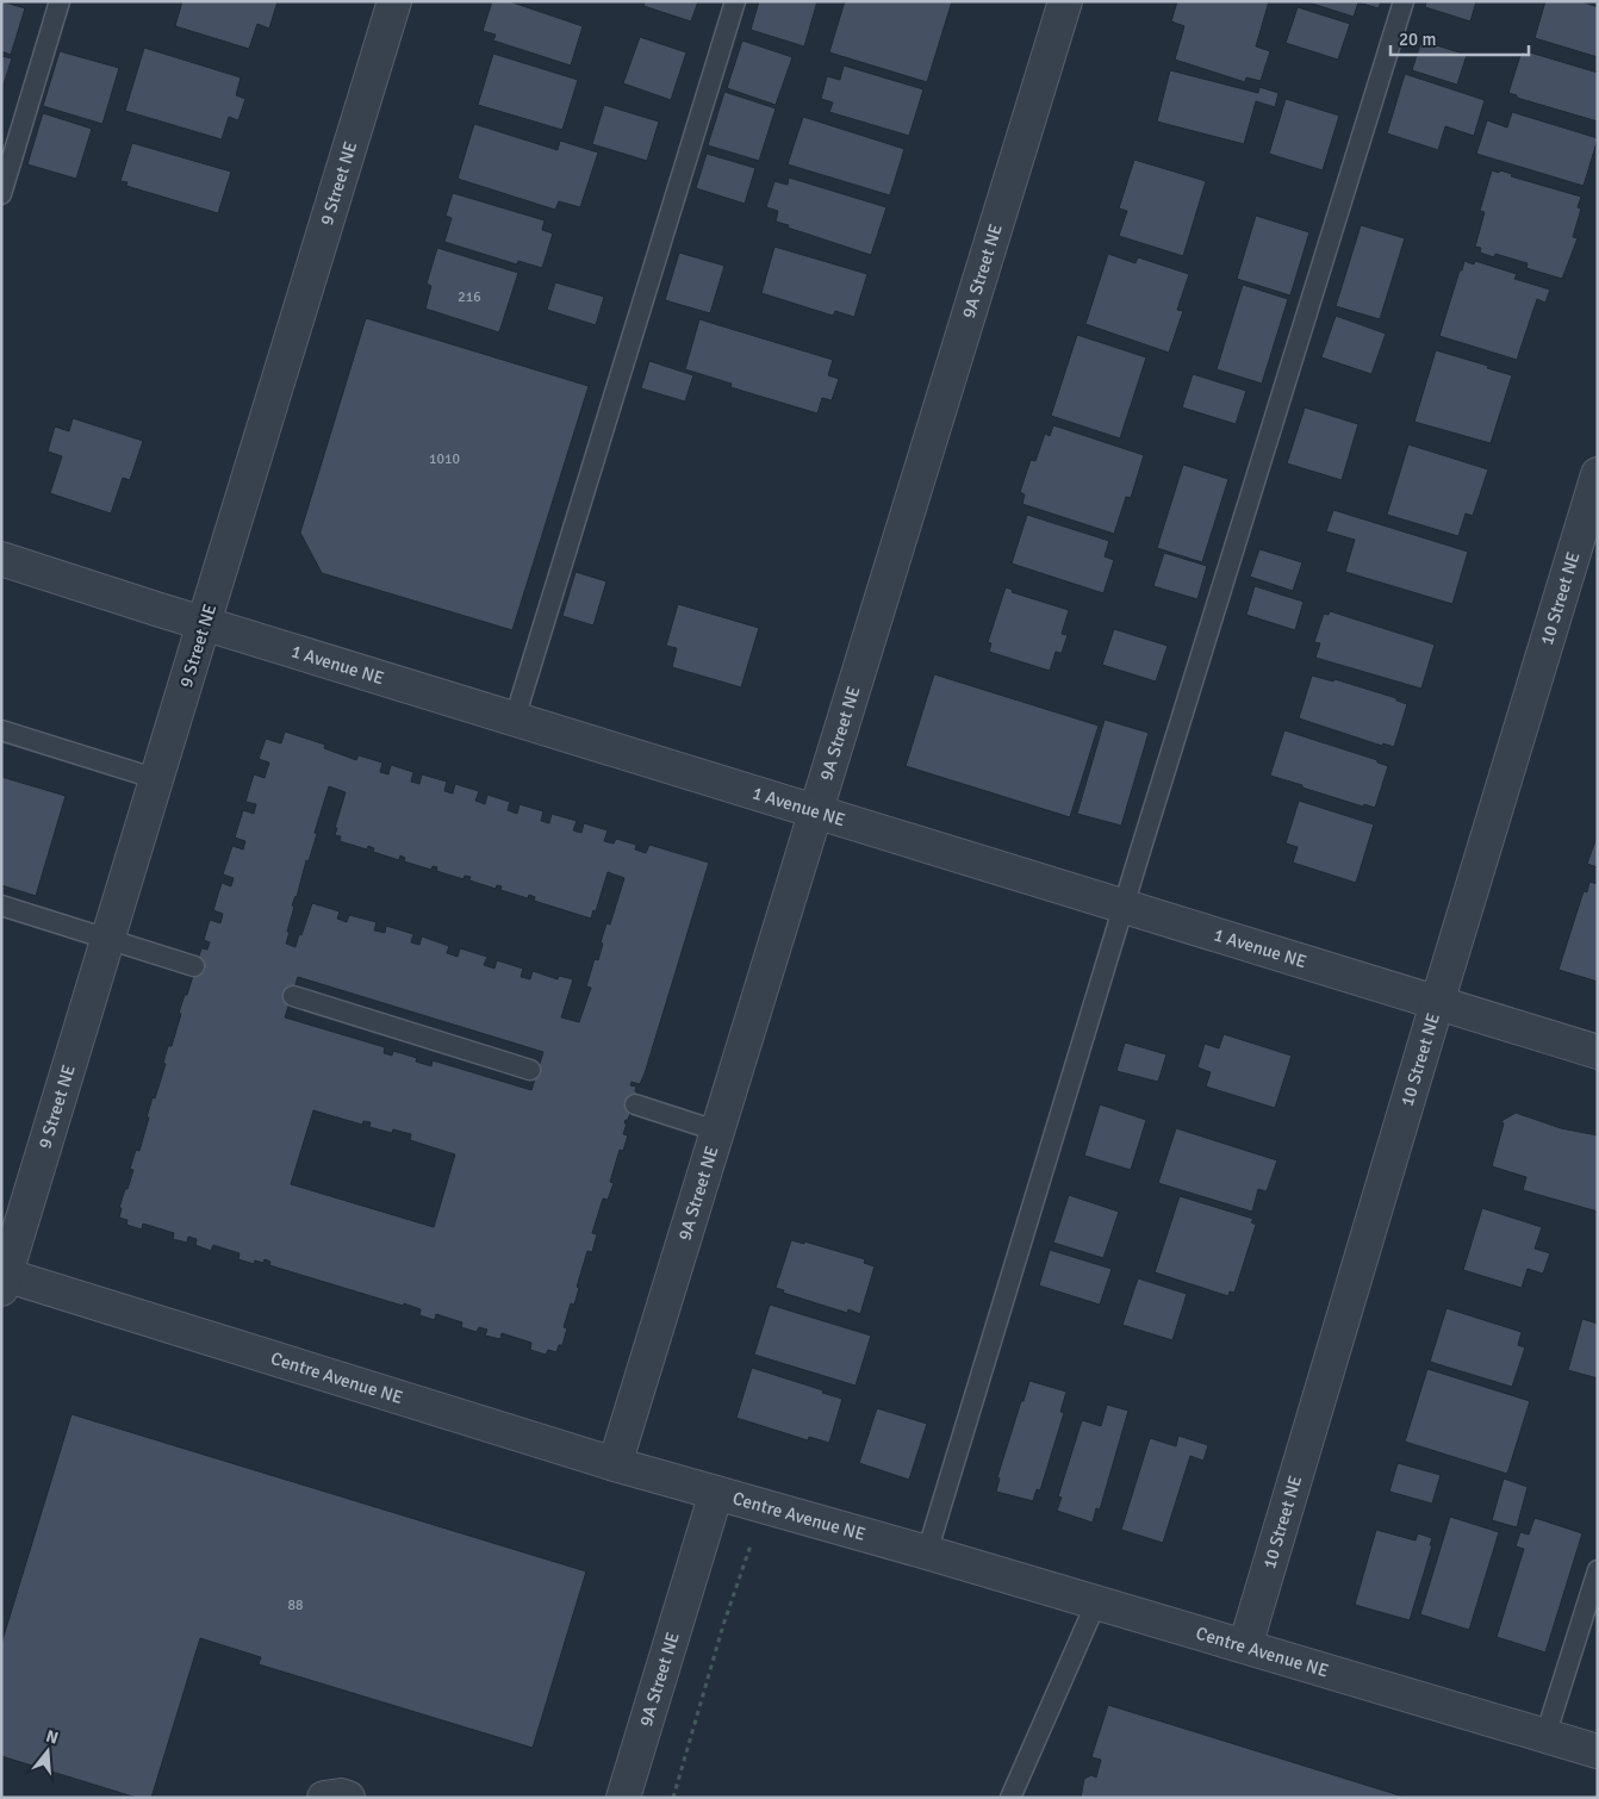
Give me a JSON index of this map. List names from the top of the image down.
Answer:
{
  "streets": {
    "street": [
      "9 Street NE",
      "9A Street NE",
      "10 Street NE",
      "1 Avenue NE",
      "Centre Avenue NE"
    ]
  },
  "crossings": [
    ["9 Street NE", "1 Avenue NE"],
    ["9 Street NE", "Centre Avenue NE"],
    ["9A Street NE", "1 Avenue NE"],
    ["9A Street NE", "Centre Avenue NE"],
    ["10 Street NE", "1 Avenue NE"],
    ["10 Street NE", "Centre Avenue NE"]
  ],
  "house_numbers": ["216", "1010", "88"],
  "scale_bar": "20 m",
  "north": "top"
}
